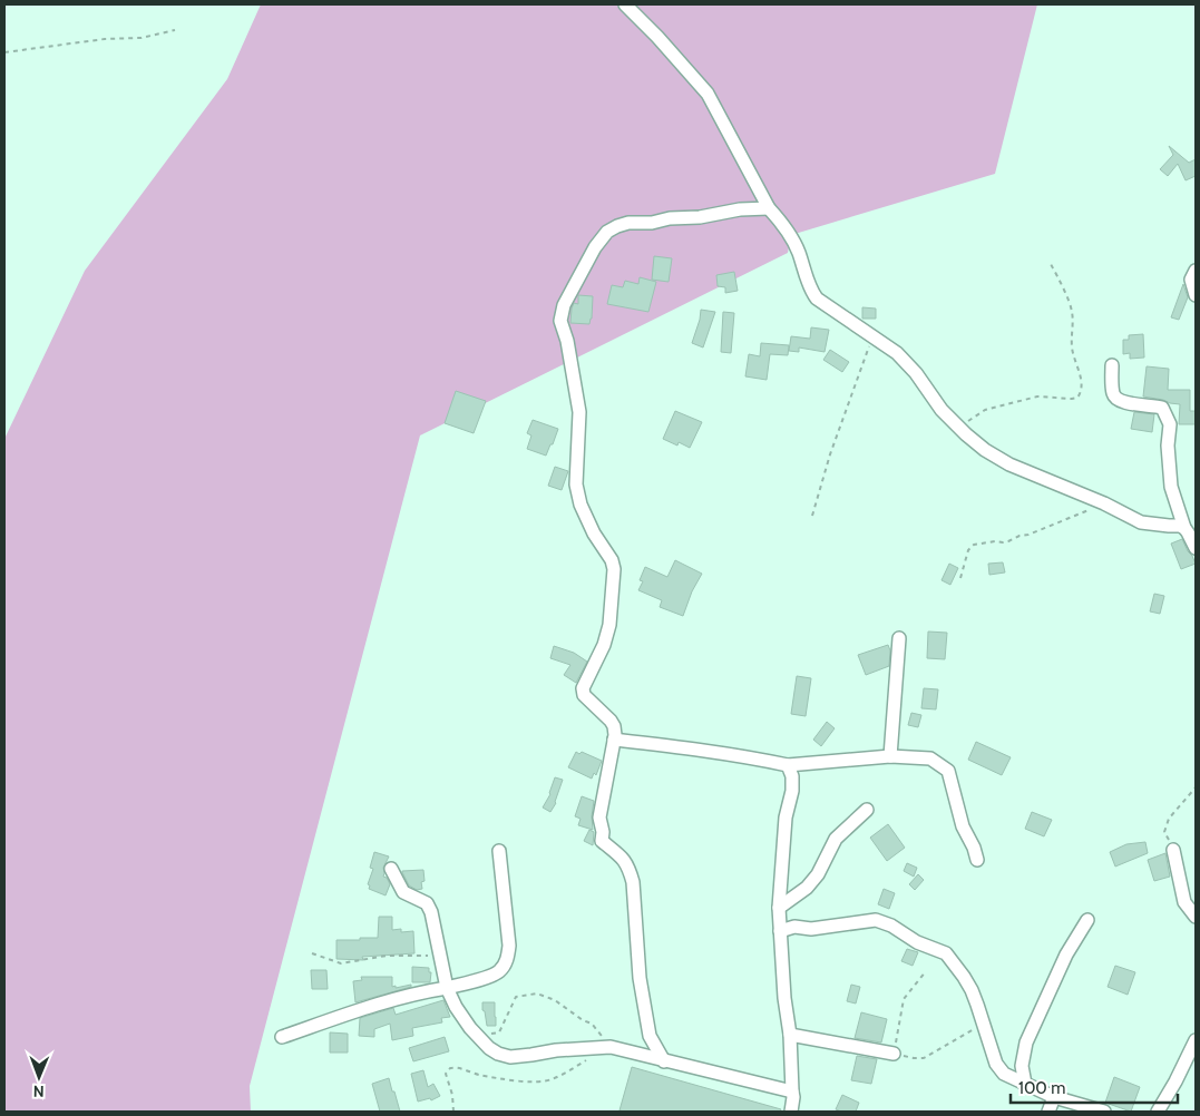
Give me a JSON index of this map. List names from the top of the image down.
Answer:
{
  "scale_bar": "100 m",
  "north": "bottom"
}
